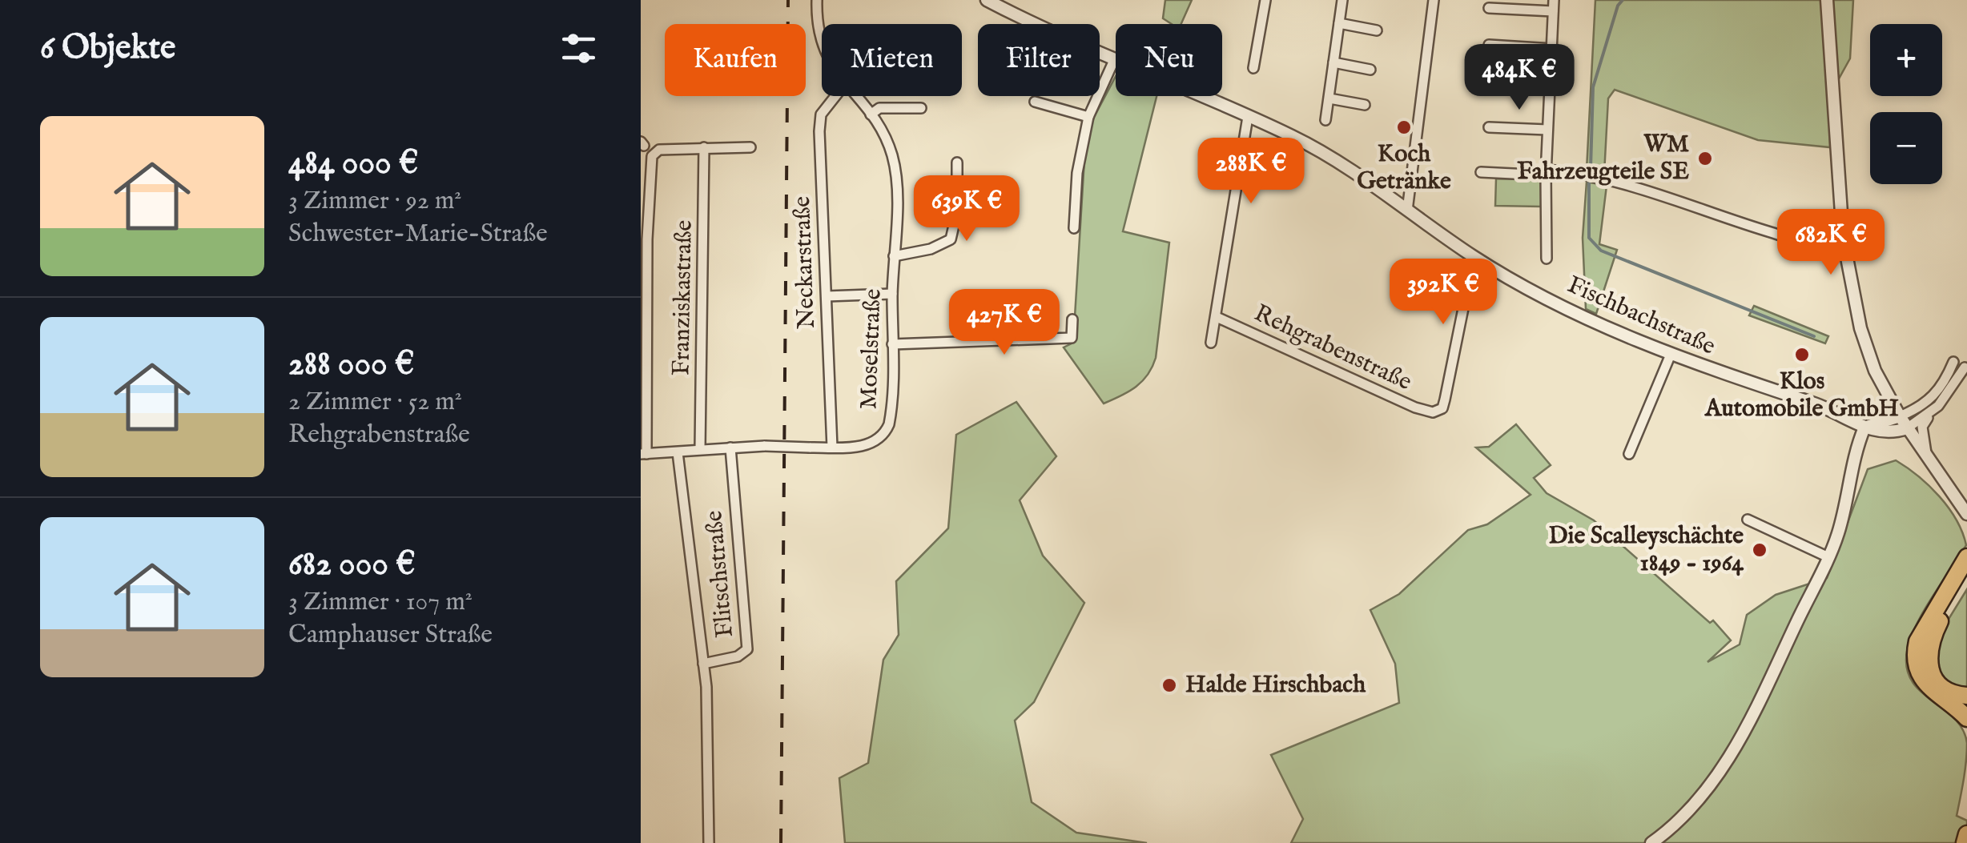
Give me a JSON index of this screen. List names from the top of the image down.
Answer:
{
  "streets": {
    "street": [
      "Neckarstraße",
      "Franziskastraße",
      "Fischbachstraße",
      "Rehgrabenstraße",
      "Moselstraße",
      "Flitschstraße"
    ]
  },
  "crossings": [
    ["Neckarstraße", "Moselstraße"],
    ["Fischbachstraße", "Rehgrabenstraße"]
  ],
  "places": [
    "Koch Getränke",
    "WM Fahrzeugteile SE",
    "Klos Automobile GmbH",
    "Die Scalleyschächte 1849 - 1964",
    "Halde Hirschbach"
  ],
  "page": {
    "heading": "6 Objekte",
    "map_buttons": ["+", "−"],
    "chip": [
      "Kaufen",
      "Mieten",
      "Filter",
      "Neu"
    ],
    "price": [
      "484K €",
      "288K €",
      "639K €",
      "682K €",
      "392K €",
      "427K €"
    ],
    "list": [
      {
        "name": "484 000 €",
        "note": "3 Zimmer · 92 m² · Schwester-Marie-Straße"
      },
      {
        "name": "288 000 €",
        "note": "2 Zimmer · 52 m² · Rehgrabenstraße"
      },
      {
        "name": "682 000 €",
        "note": "3 Zimmer · 107 m² · Camphauser Straße"
      }
    ]
  }
}
